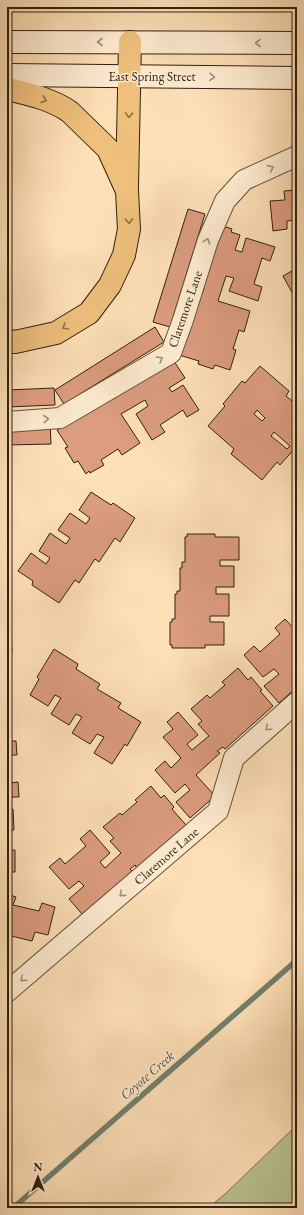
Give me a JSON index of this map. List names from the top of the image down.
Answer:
{
  "streets": {
    "main road": ["East Spring Street"],
    "street": ["Claremore Lane"]
  },
  "water": ["Coyote Creek"],
  "north": "top"
}
